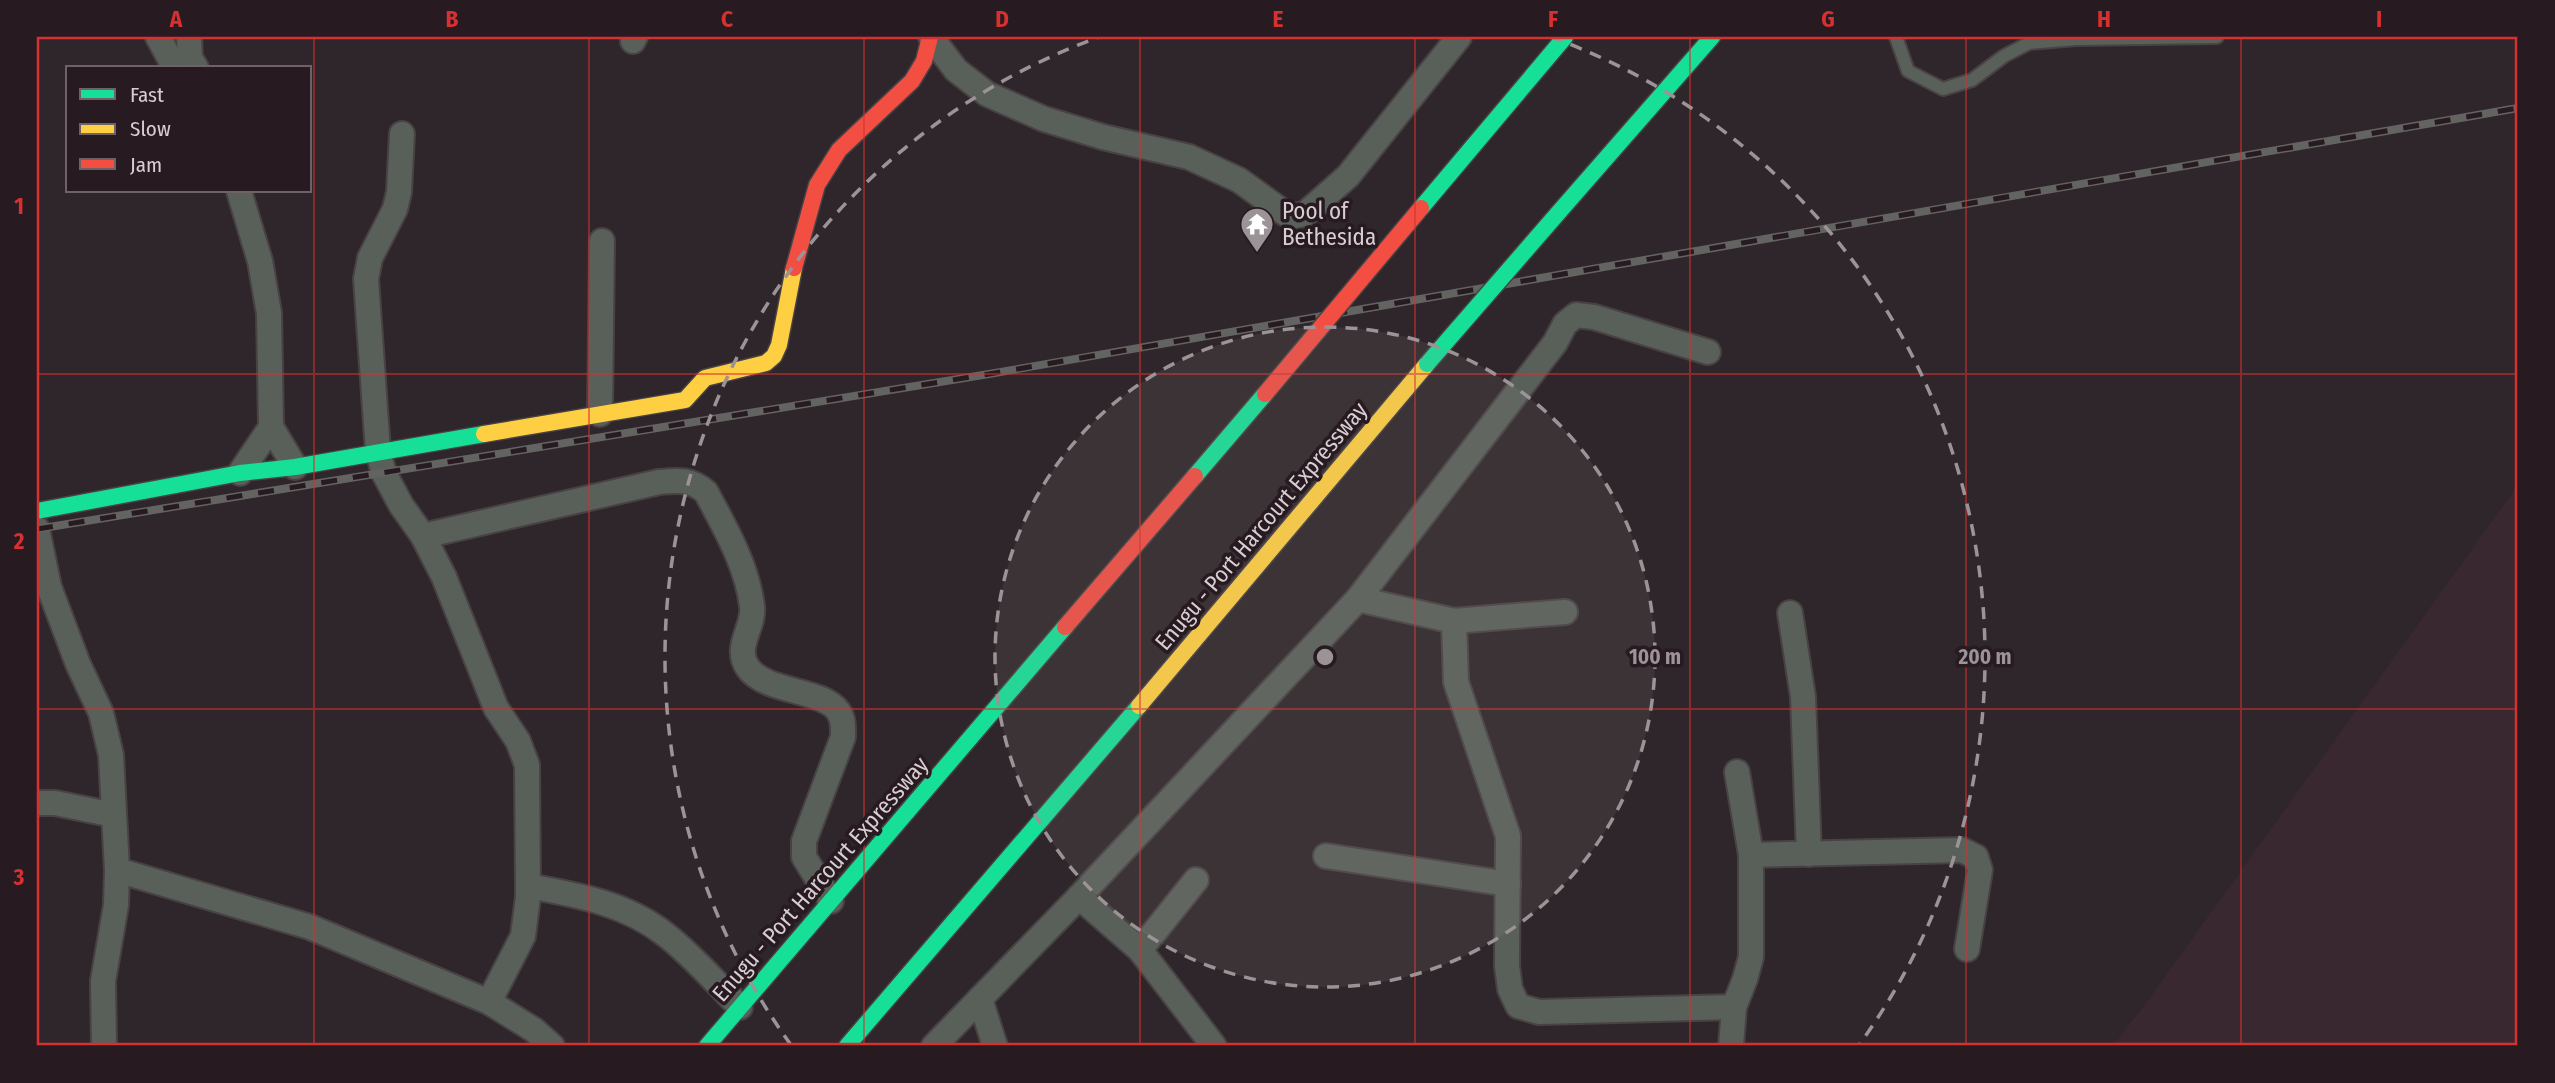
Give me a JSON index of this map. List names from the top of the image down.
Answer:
{
  "streets": {
    "main road": ["Enugu - Port Harcourt Expressway"]
  },
  "places": {
    "temple": ["Pool of Bethesida"]
  },
  "legend": ["Fast", "Slow", "Jam"],
  "grid": {
    "columns": [
      "A",
      "B",
      "C",
      "D",
      "E",
      "F",
      "G",
      "H",
      "I"
    ],
    "rows": ["1", "2", "3"]
  },
  "rings": ["100 m", "200 m"]
}
